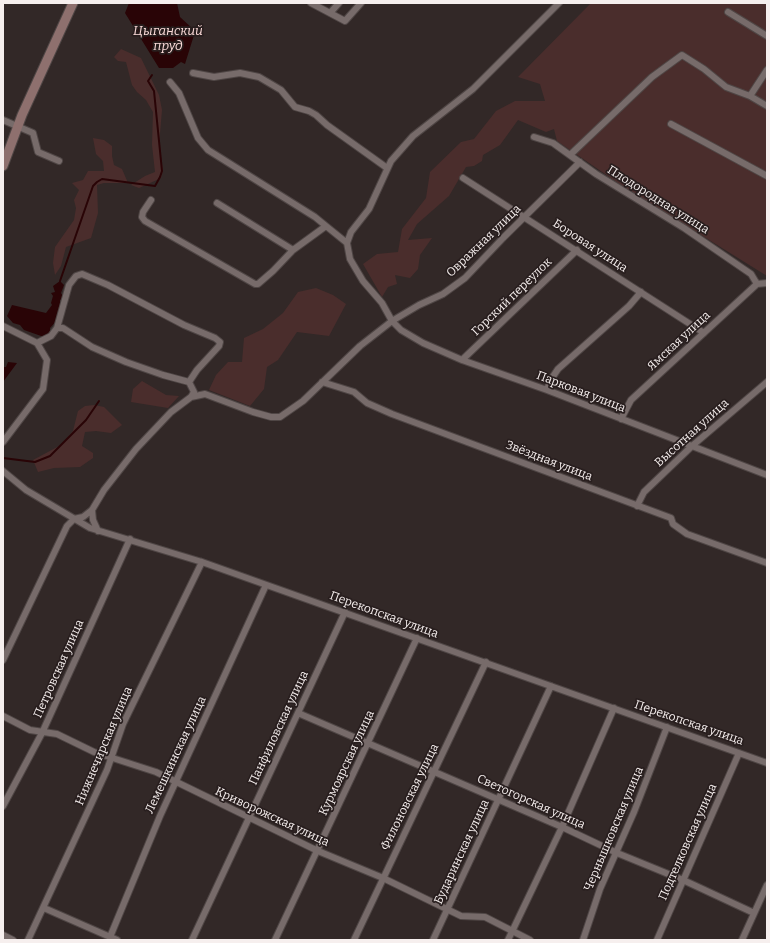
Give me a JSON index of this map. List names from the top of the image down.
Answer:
{
  "streets": {
    "street": [
      "Плодородная улица",
      "Овражная улица",
      "Боровая улица",
      "Горский переулок",
      "Ямская улица",
      "Парковая улица",
      "Высотная улица",
      "Звёздная улица",
      "Перекопская улица",
      "Петровская улица",
      "Панфиловская улица",
      "Нижнечирская улица",
      "Лемешкинская улица",
      "Курмоярская улица",
      "Филоновская улица",
      "Светогорская улица",
      "Криворожская улица",
      "Чернышковская улица",
      "Подтелковская улица",
      "Бударинская улица"
    ]
  },
  "crossings": [
    ["Плодородная улица", "Овражная улица"],
    ["Плодородная улица", "Ямская улица"],
    ["Овражная улица", "Боровая улица"],
    ["Овражная улица", "Парковая улица"],
    ["Овражная улица", "Звёздная улица"],
    ["Боровая улица", "Горский переулок"],
    ["Боровая улица", "Ямская улица"],
    ["Горский переулок", "Парковая улица"],
    ["Ямская улица", "Парковая улица"],
    ["Парковая улица", "Высотная улица"],
    ["Высотная улица", "Звёздная улица"],
    ["Перекопская улица", "Петровская улица"],
    ["Перекопская улица", "Панфиловская улица"],
    ["Перекопская улица", "Нижнечирская улица"],
    ["Перекопская улица", "Лемешкинская улица"],
    ["Перекопская улица", "Курмоярская улица"],
    ["Перекопская улица", "Филоновская улица"],
    ["Перекопская улица", "Чернышковская улица"],
    ["Перекопская улица", "Подтелковская улица"],
    ["Перекопская улица", "Бударинская улица"],
    ["Петровская улица", "Криворожская улица"],
    ["Панфиловская улица", "Светогорская улица"],
    ["Панфиловская улица", "Криворожская улица"],
    ["Нижнечирская улица", "Криворожская улица"],
    ["Лемешкинская улица", "Криворожская улица"],
    ["Курмоярская улица", "Светогорская улица"],
    ["Курмоярская улица", "Криворожская улица"],
    ["Филоновская улица", "Светогорская улица"],
    ["Филоновская улица", "Криворожская улица"],
    ["Светогорская улица", "Чернышковская улица"],
    ["Светогорская улица", "Подтелковская улица"],
    ["Светогорская улица", "Бударинская улица"],
    ["Криворожская улица", "Бударинская улица"]
  ],
  "water": ["Цыганский пруд"]
}
